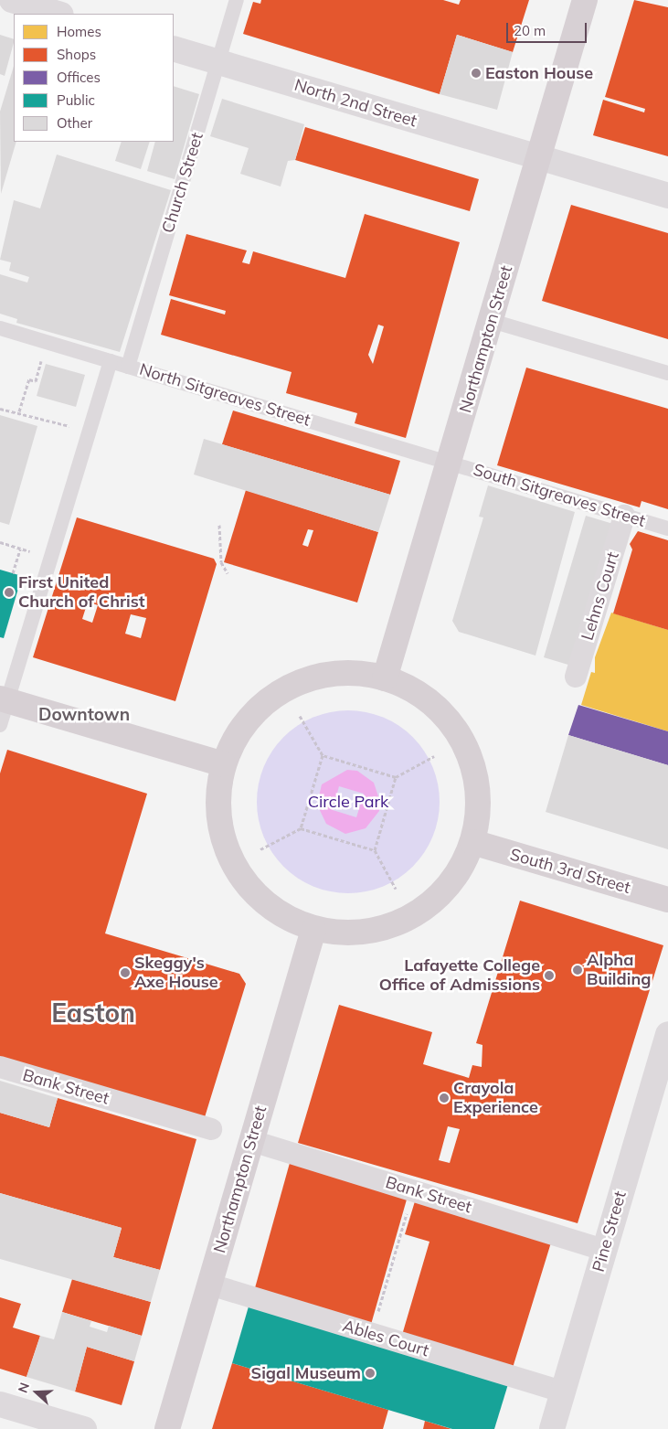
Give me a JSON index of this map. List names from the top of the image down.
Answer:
{
  "streets": {
    "main road": ["Northampton Street", "South 3rd Street"],
    "street": [
      "North 2nd Street",
      "Lehns Court",
      "Bank Street",
      "Pine Street",
      "Ables Court"
    ],
    "lane": ["Church Street", "North Sitgreaves Street", "South Sitgreaves Street"]
  },
  "crossings": [
    ["North 2nd Street", "Church Street"],
    ["North 2nd Street", "Northampton Street"],
    ["Church Street", "North Sitgreaves Street"],
    ["Northampton Street", "North Sitgreaves Street"],
    ["Northampton Street", "South Sitgreaves Street"],
    ["Northampton Street", "Bank Street"],
    ["Northampton Street", "Ables Court"],
    ["North Sitgreaves Street", "South Sitgreaves Street"],
    ["South Sitgreaves Street", "Lehns Court"],
    ["Bank Street", "Pine Street"],
    ["Pine Street", "Ables Court"]
  ],
  "districts": ["Downtown", "Easton"],
  "parks": ["Circle Park"],
  "places": [
    "Easton House",
    "First United Church of Christ",
    "Alpha Building",
    "Skeggy's Axe House",
    "Lafayette College Office of Admissions",
    "Crayola Experience",
    "Sigal Museum"
  ],
  "legend": [
    "Homes",
    "Shops",
    "Offices",
    "Public",
    "Other"
  ],
  "scale_bar": "20 m",
  "north": "left"
}
